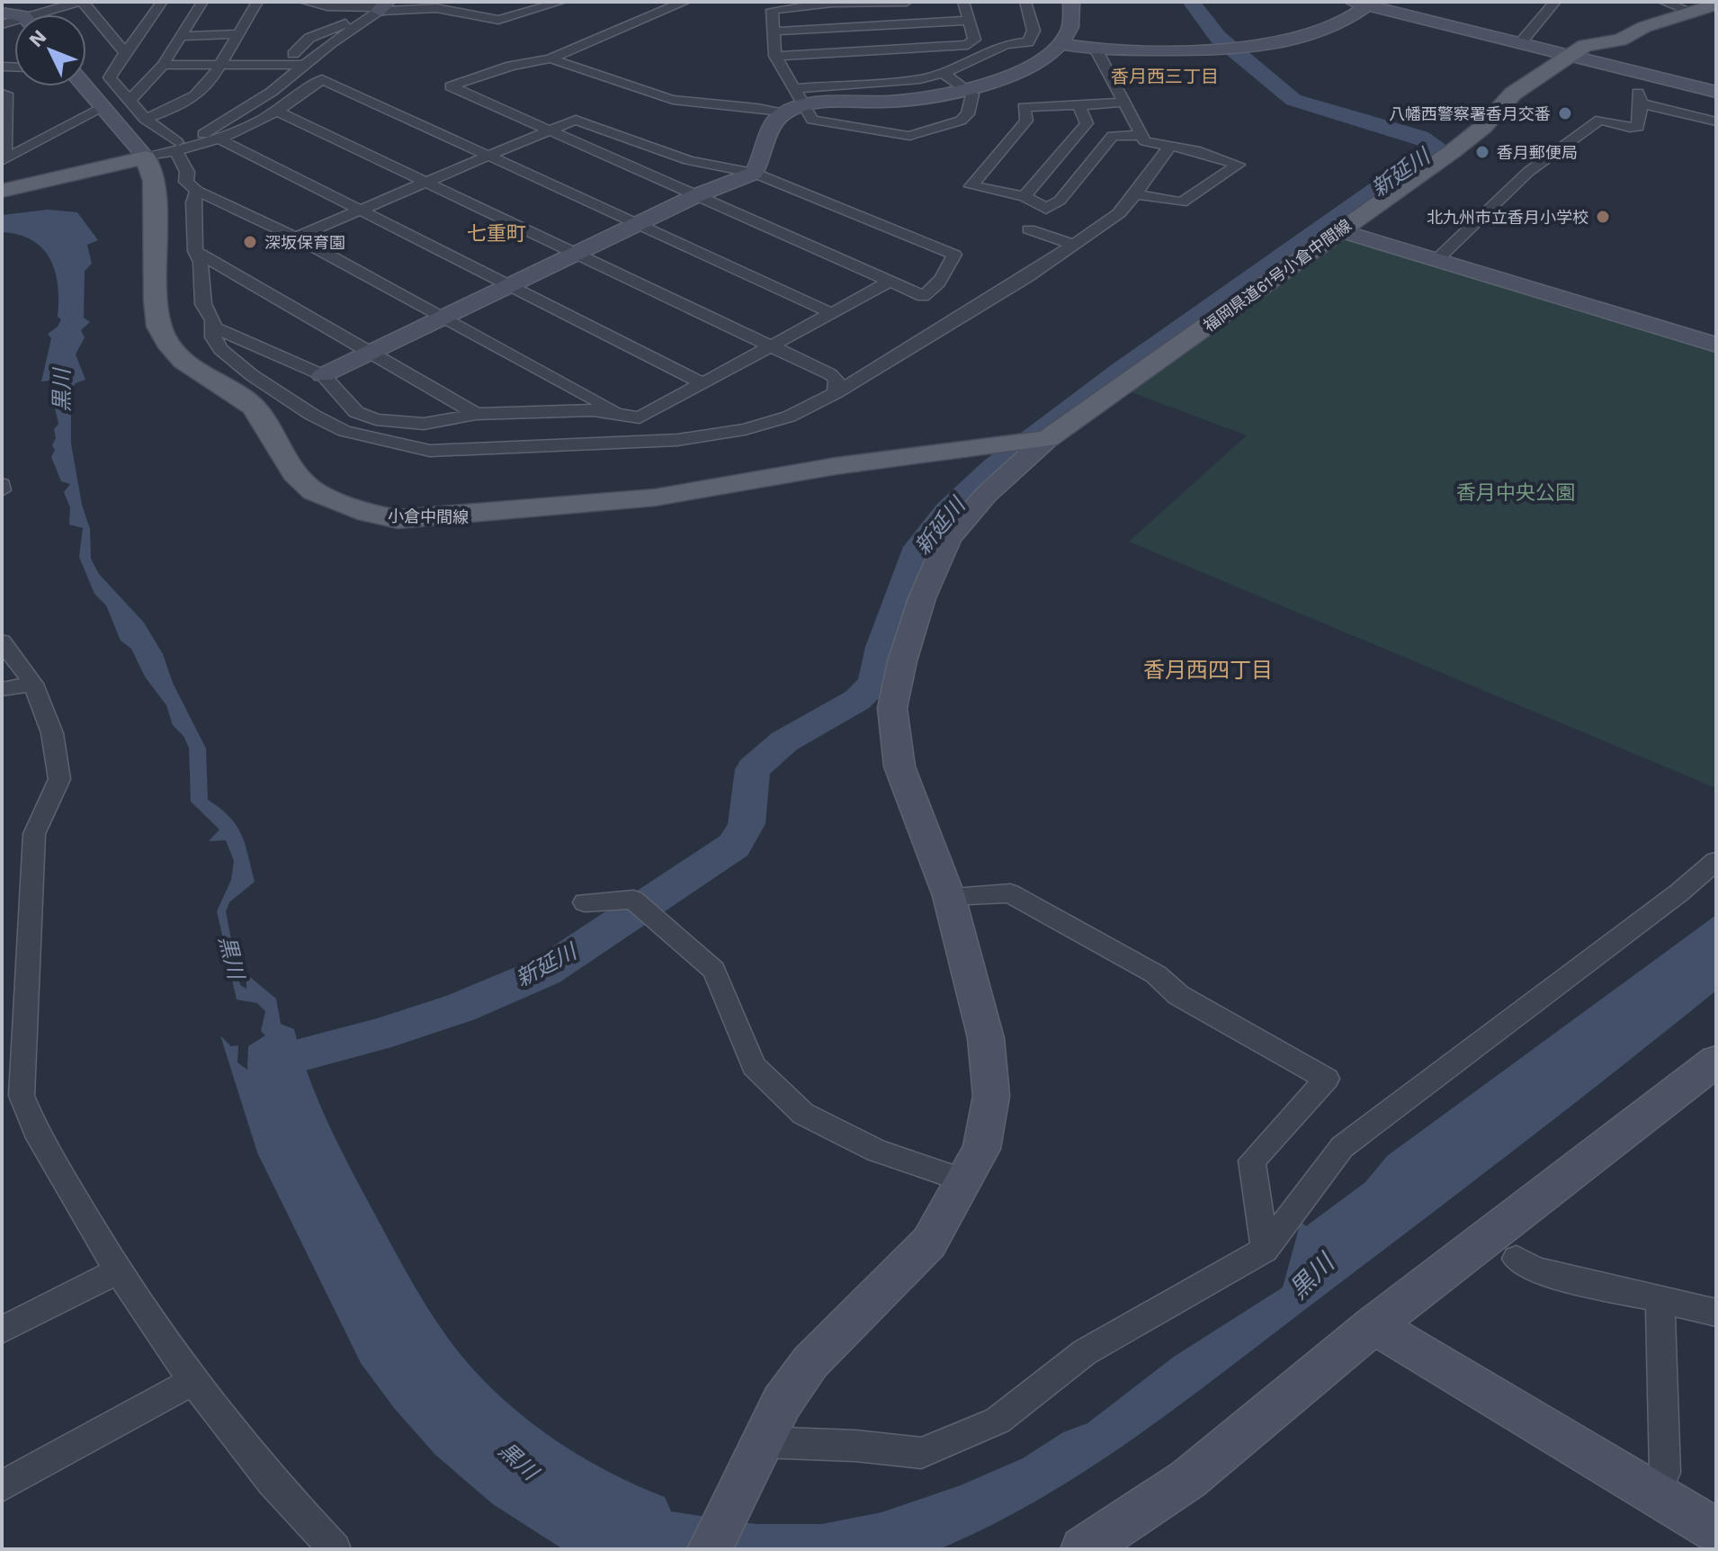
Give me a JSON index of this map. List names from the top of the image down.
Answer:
{
  "streets": {
    "main road": ["福岡県道61号小倉中間線", "小倉中間線"]
  },
  "crossings": [
    ["福岡県道61号小倉中間線", "小倉中間線"]
  ],
  "districts": ["香月西三丁目", "七重町", "香月西四丁目"],
  "water": ["新延川", "黒川"],
  "parks": ["香月中央公園"],
  "places": [
    "八幡西警察署香月交番",
    "香月郵便局",
    "北九州市立香月小学校",
    "深坂保育園"
  ],
  "north": "top left"
}
